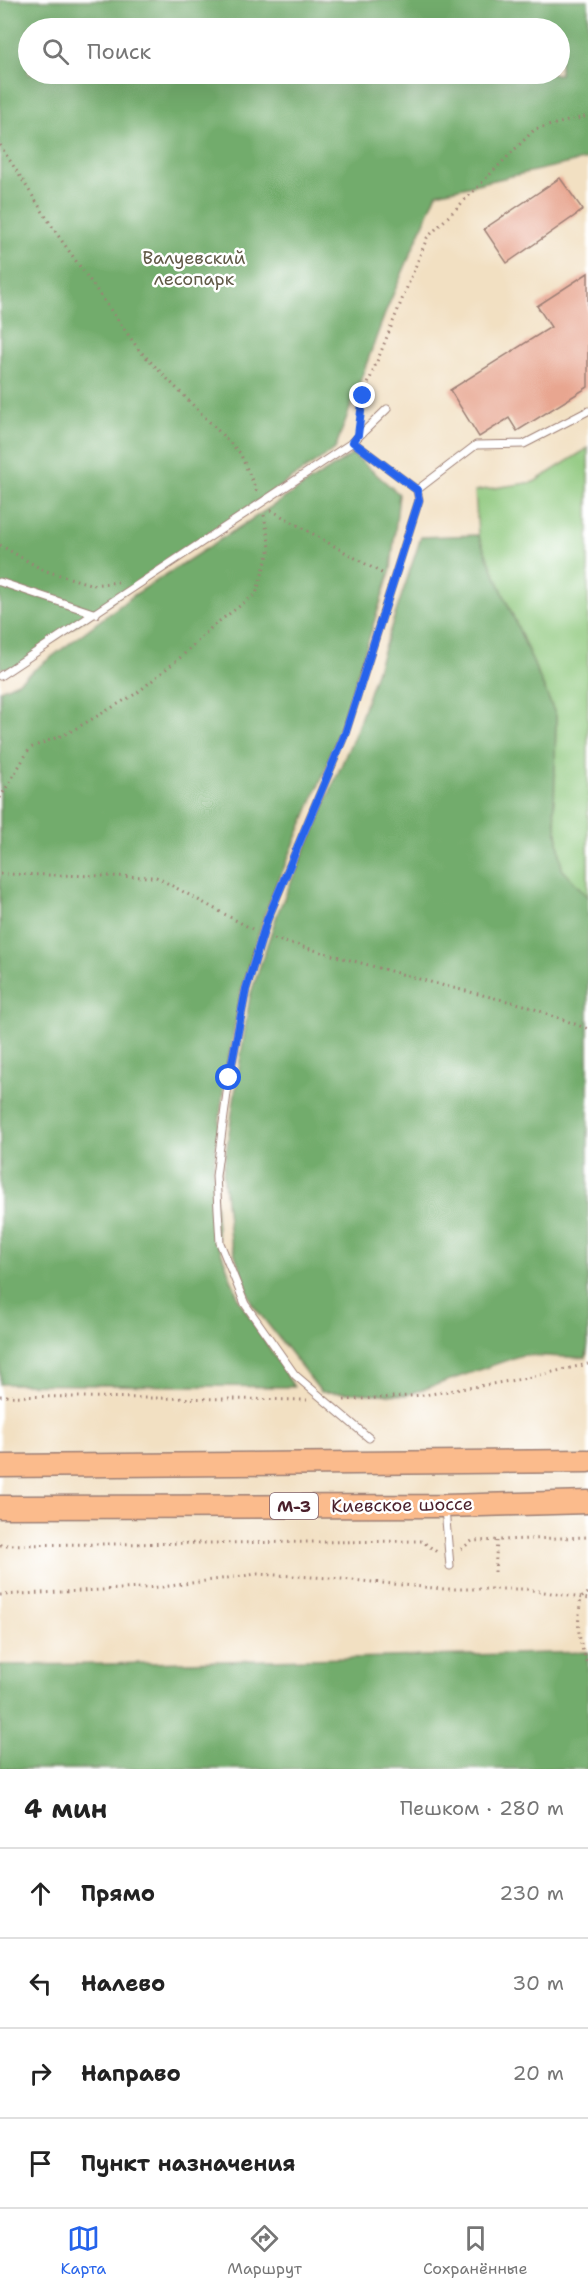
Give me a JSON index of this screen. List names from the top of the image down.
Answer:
{
  "streets": {
    "highway": ["Киевское шоссе", "М-3"]
  },
  "parks": ["Валуевский лесопарк"],
  "page": {
    "search": "Поиск",
    "heading": ["4 мин", "Пешком · 280 m"],
    "list": [
      ["Прямо", "230 m"],
      ["Налево", "30 m"],
      ["Направо", "20 m"],
      "Пункт назначения"
    ],
    "nav": ["Карта", "Маршрут", "Сохранённые"]
  }
}
